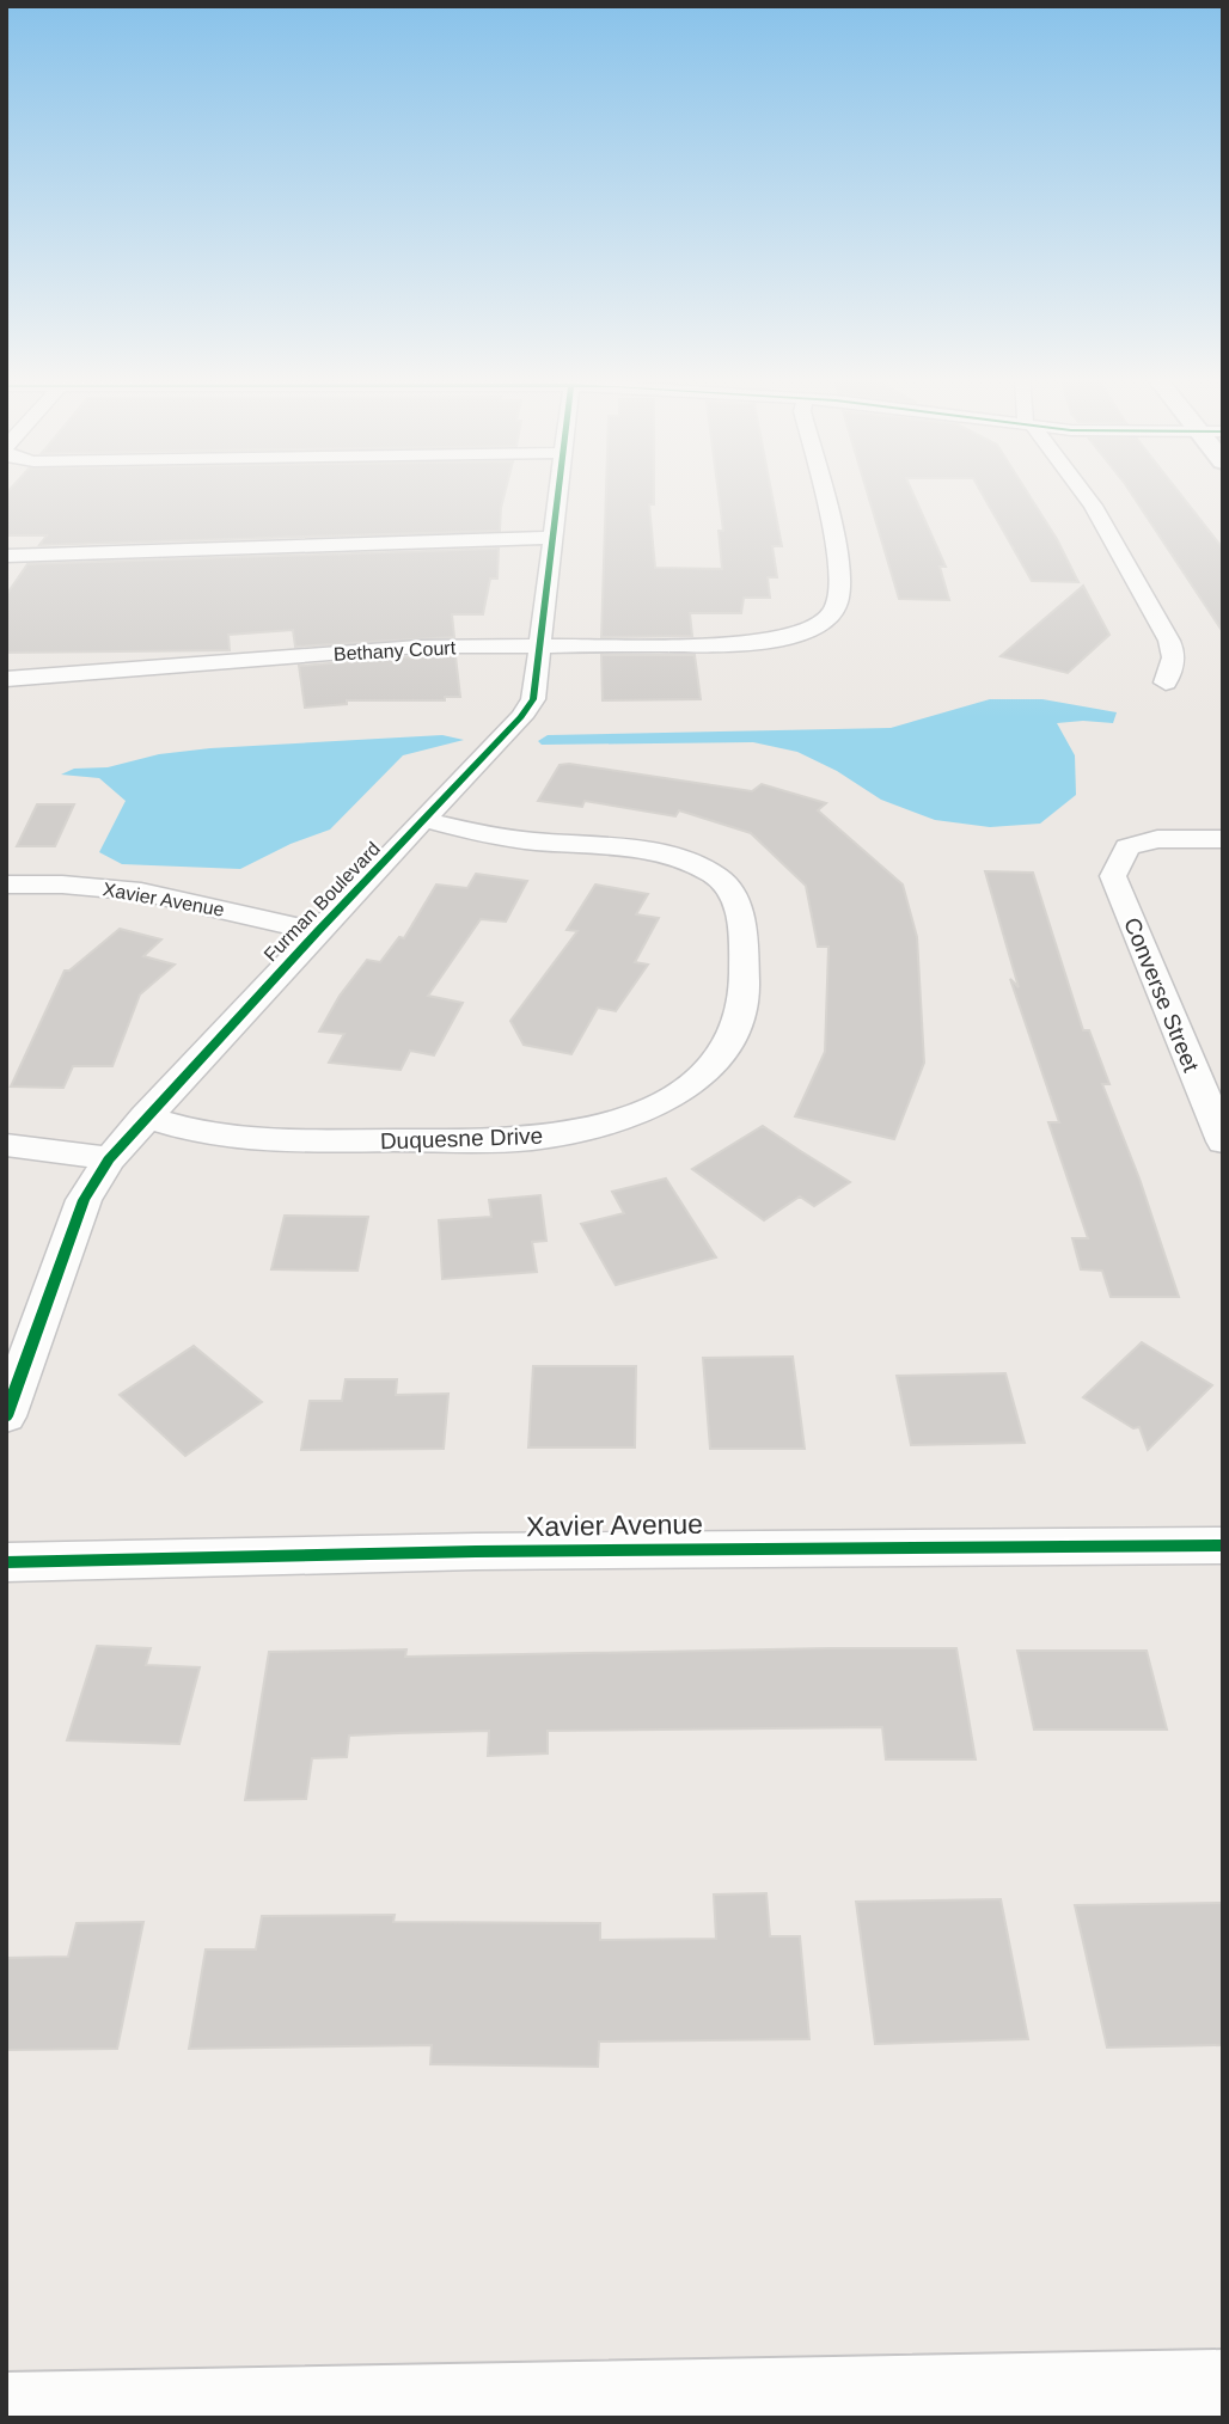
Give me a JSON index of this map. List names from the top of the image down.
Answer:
{
  "streets": {
    "street": [
      "Bethany Court",
      "Xavier Avenue",
      "Furman Boulevard",
      "Converse Street",
      "Duquesne Drive"
    ]
  },
  "crossings": [
    ["Bethany Court", "Furman Boulevard"],
    ["Xavier Avenue", "Furman Boulevard"],
    ["Furman Boulevard", "Duquesne Drive"]
  ]
}
